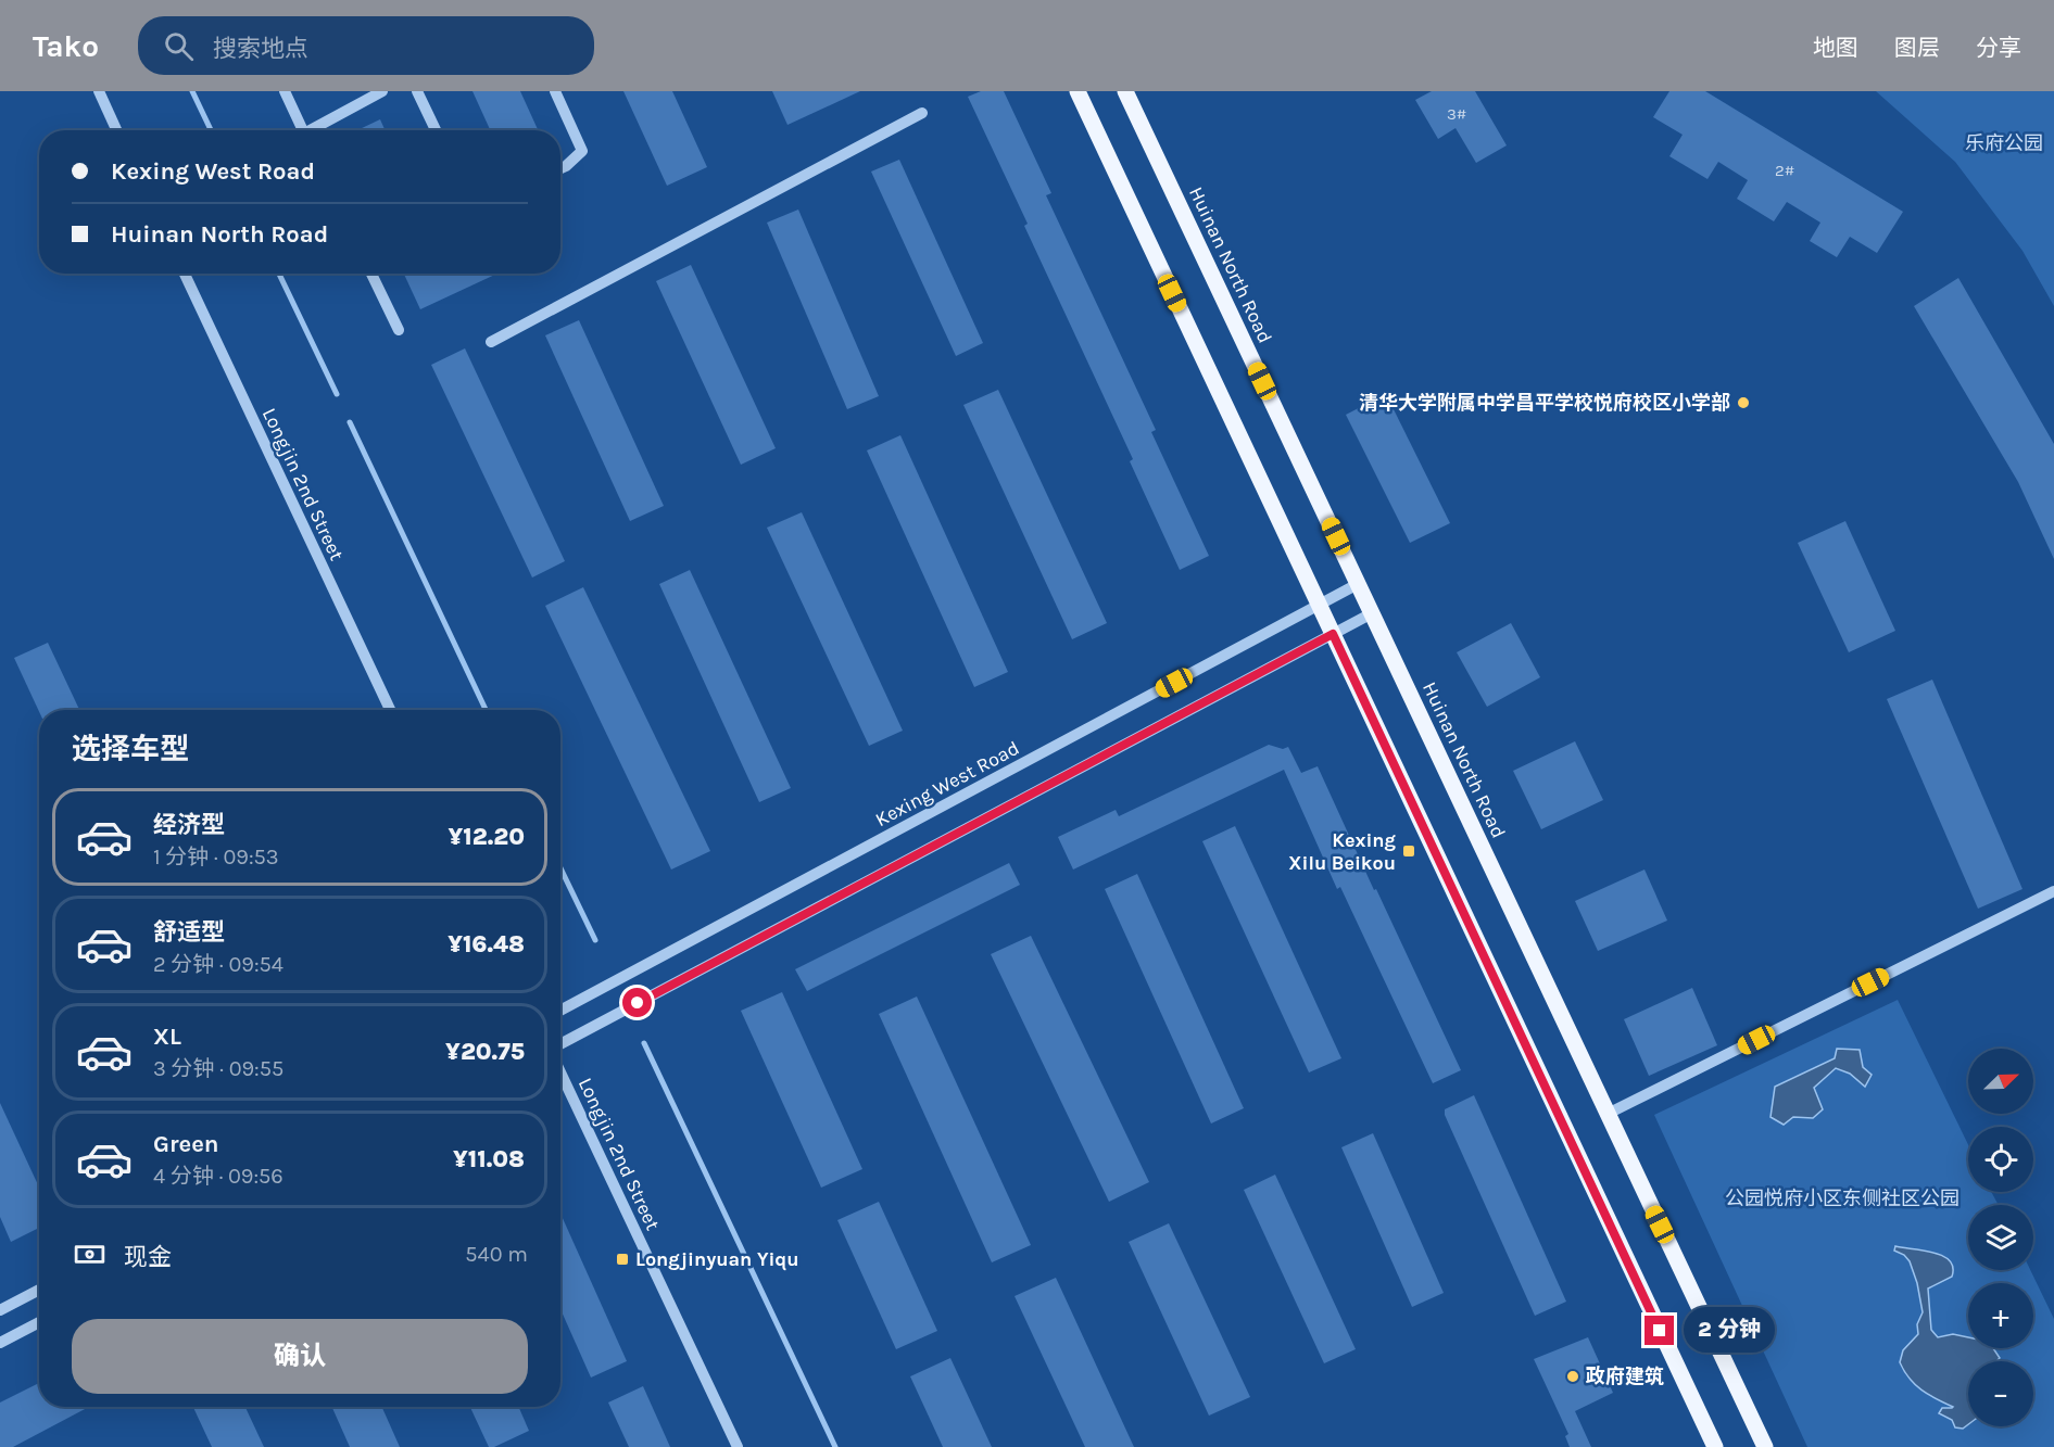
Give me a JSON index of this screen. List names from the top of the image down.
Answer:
{
  "streets": {
    "main road": ["Huinan North Road"],
    "street": ["Longjin 2nd Street", "Kexing West Road"]
  },
  "crossings": [
    ["Huinan North Road", "Kexing West Road"]
  ],
  "parks": ["乐府公园", "公园悦府小区东侧社区公园"],
  "places": {
    "other": ["清华大学附属中学昌平学校悦府校区小学部", "政府建筑"],
    "transit": ["Kexing Xilu Beikou", "Longjinyuan Yiqu"]
  },
  "house_numbers": ["3#", "2#"],
  "north": "top right",
  "page": {
    "header": "Tako",
    "search": "搜索地点",
    "nav": ["地图", "图层", "分享"],
    "banner": ["Kexing West Road", "Huinan North Road"],
    "heading": "选择车型",
    "list": [
      {
        "name": "经济型",
        "note": "1 分钟 · 09:53",
        "value": "¥12.20"
      },
      {
        "name": "舒适型",
        "note": "2 分钟 · 09:54",
        "value": "¥16.48"
      },
      {
        "name": "XL",
        "note": "3 分钟 · 09:55",
        "value": "¥20.75"
      },
      {
        "name": "Green",
        "note": "4 分钟 · 09:56",
        "value": "¥11.08"
      }
    ],
    "map_buttons": ["+", "−"],
    "pay": ["现金", "540 m"],
    "buttons": "确认",
    "bubble": "2 分钟"
  }
}
